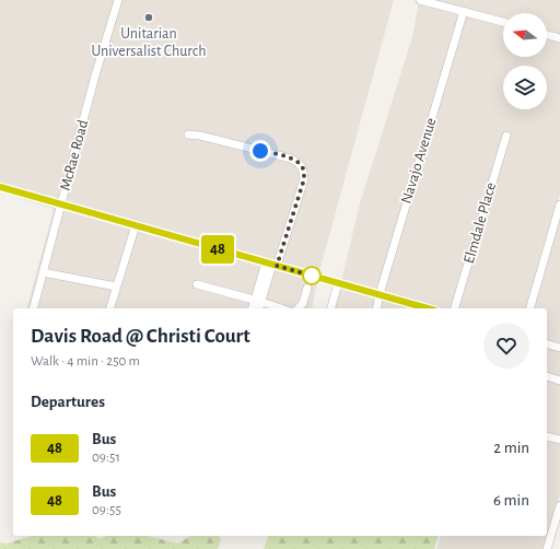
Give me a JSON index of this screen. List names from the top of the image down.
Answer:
{
  "streets": {
    "street": ["McRae Road", "Navajo Avenue", "Elmdale Place"]
  },
  "places": ["Unitarian Universalist Church"],
  "lines": ["bus line 48"],
  "north": "left",
  "page": {
    "on_map": "48",
    "heading": [
      ["Davis Road @ Christi Court", "Walk · 4 min · 250 m"],
      "Departures"
    ],
    "list": [
      {
        "mark": "48",
        "name": "Bus",
        "note": "09:51",
        "value": "2 min"
      },
      {
        "mark": "48",
        "name": "Bus",
        "note": "09:55",
        "value": "6 min"
      }
    ]
  }
}
